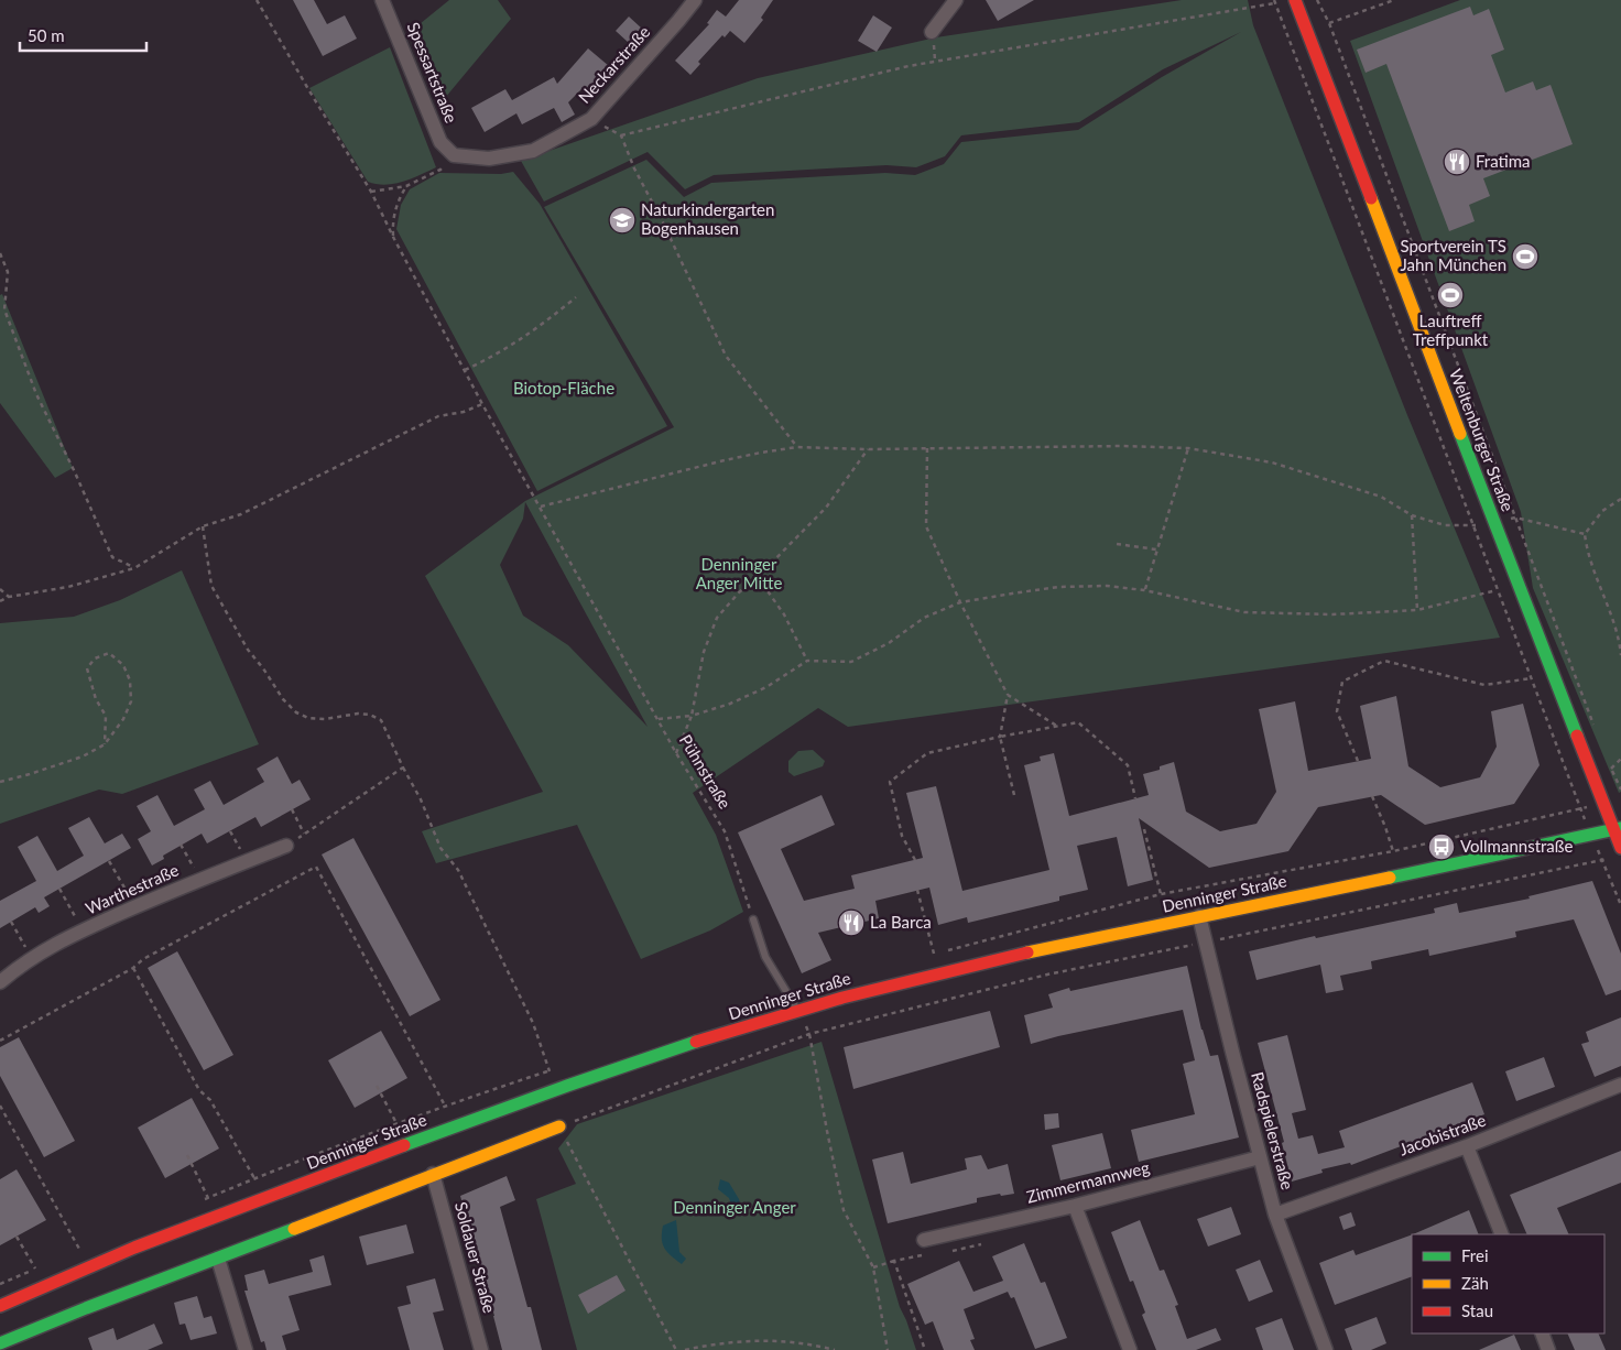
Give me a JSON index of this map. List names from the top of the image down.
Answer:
{
  "streets": {
    "street": [
      "Neckarstraße",
      "Spessartstraße",
      "Weltenburger Straße",
      "Warthestraße",
      "Denninger Straße",
      "Radspielerstraße",
      "Jacobistraße",
      "Zimmermannweg",
      "Soldauer Straße"
    ],
    "path": ["Pühnstraße"]
  },
  "crossings": [
    ["Neckarstraße", "Spessartstraße"],
    ["Weltenburger Straße", "Denninger Straße"],
    ["Denninger Straße", "Radspielerstraße"],
    ["Radspielerstraße", "Jacobistraße"],
    ["Radspielerstraße", "Zimmermannweg"]
  ],
  "parks": ["Biotop-Fläche", "Denninger Anger Mitte", "Denninger Anger"],
  "places": {
    "restaurant": ["Fratima", "La Barca"],
    "school or university": ["Naturkindergarten Bogenhausen"],
    "sports": ["Sportverein TS Jahn München", "Lauftreff Treffpunkt"],
    "bus stop": ["Vollmannstraße"]
  },
  "legend": ["Frei", "Zäh", "Stau"],
  "scale_bar": "50 m"
}
